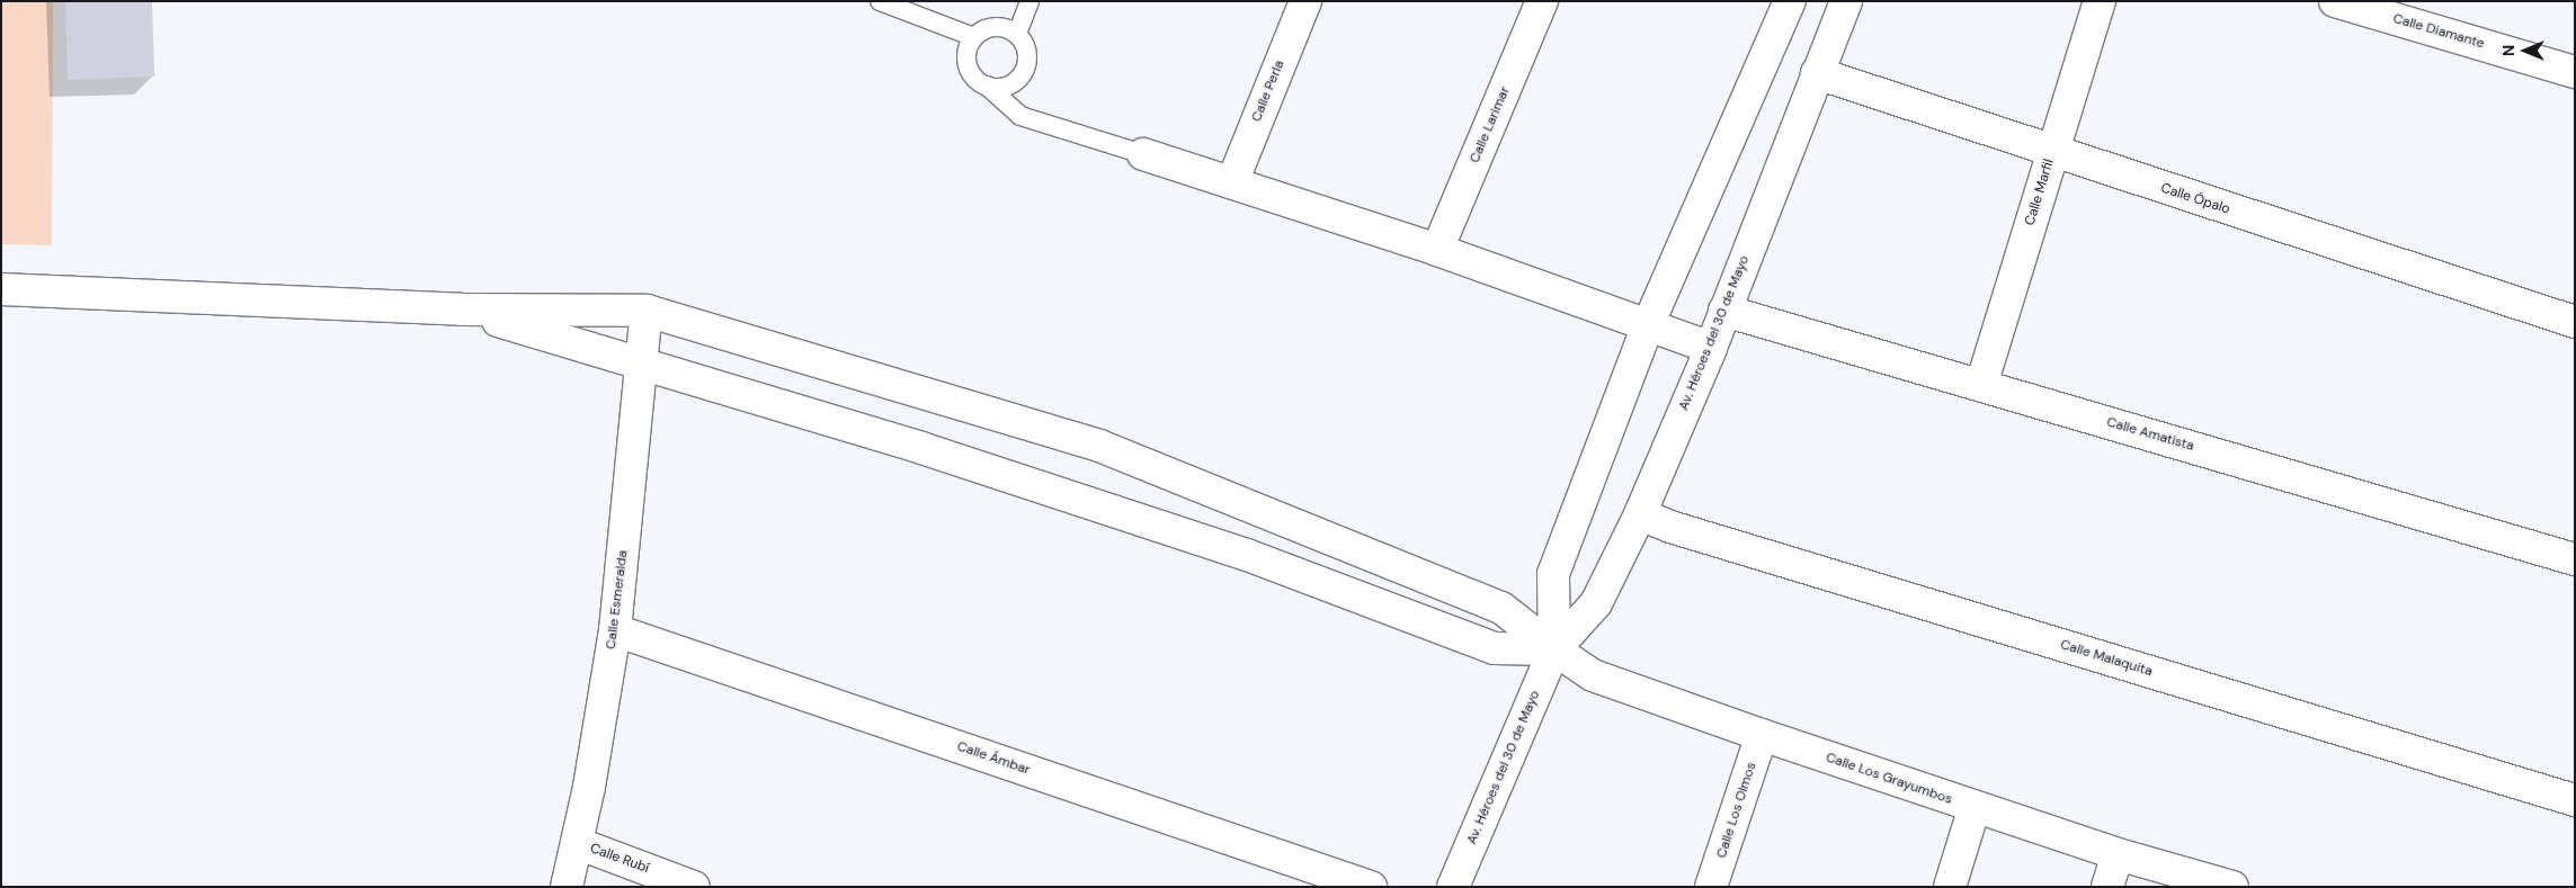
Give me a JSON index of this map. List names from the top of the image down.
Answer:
{
  "streets": {
    "street": [
      "Calle Diamante",
      "Calle Perla",
      "Calle Larimar",
      "Calle Marfil",
      "Calle Ópalo",
      "Av. Héroes del 30 de Mayo",
      "Calle Amatista",
      "Calle Esmeralda",
      "Calle Malaquita",
      "Calle Ámbar",
      "Calle Los Grayumbos",
      "Calle Los Olmos",
      "Calle Rubí"
    ]
  },
  "crossings": [
    ["Calle Marfil", "Calle Ópalo"],
    ["Calle Marfil", "Calle Amatista"],
    ["Calle Ópalo", "Av. Héroes del 30 de Mayo"],
    ["Av. Héroes del 30 de Mayo", "Calle Amatista"],
    ["Av. Héroes del 30 de Mayo", "Calle Malaquita"],
    ["Av. Héroes del 30 de Mayo", "Calle Los Grayumbos"],
    ["Calle Esmeralda", "Calle Ámbar"],
    ["Calle Esmeralda", "Calle Los Grayumbos"],
    ["Calle Esmeralda", "Calle Rubí"],
    ["Calle Los Grayumbos", "Calle Los Olmos"]
  ],
  "north": "left"
}
